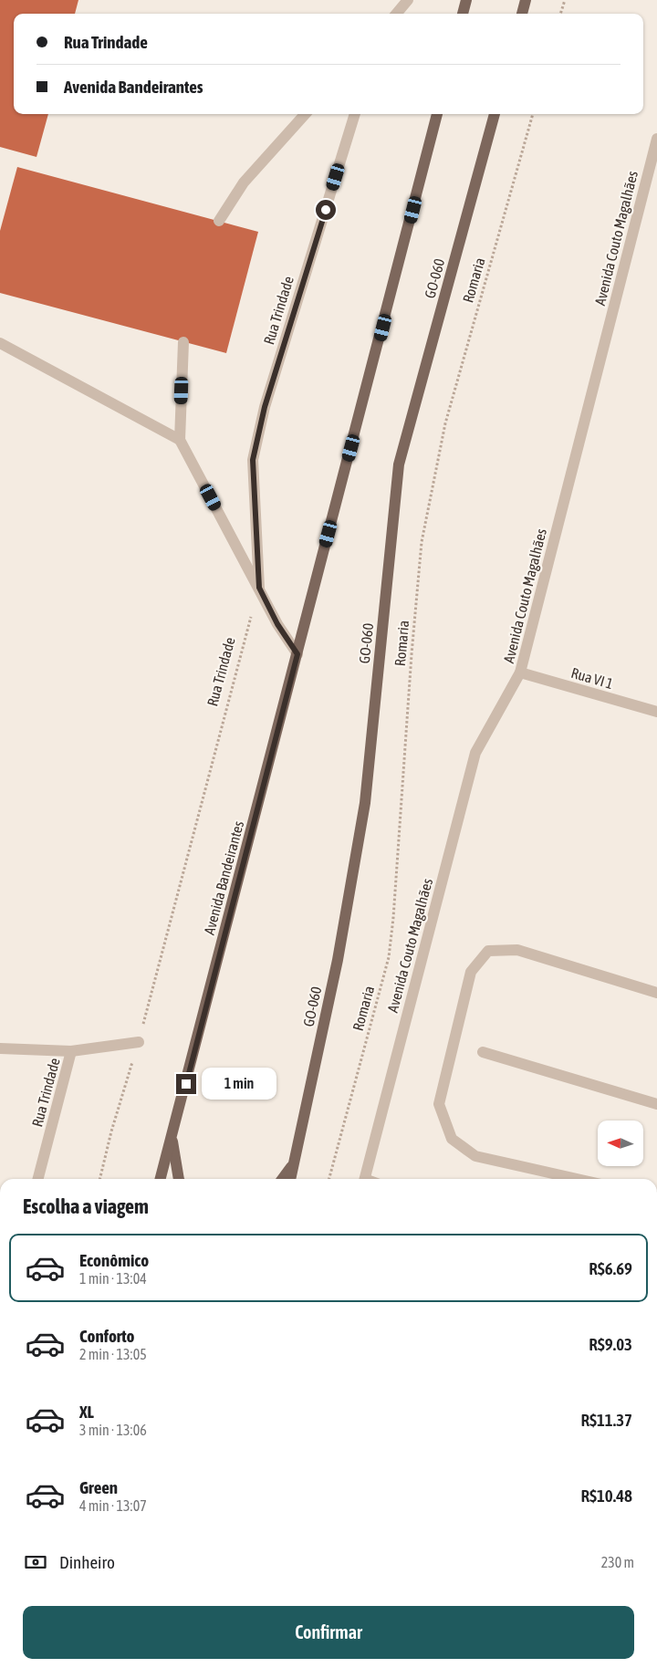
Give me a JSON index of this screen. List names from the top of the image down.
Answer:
{
  "streets": {
    "main road": ["GO-060", "Avenida Bandeirantes"],
    "street": ["Avenida Couto Magalhães", "Rua Trindade", "Rua VI 1"],
    "path": ["Romaria"]
  },
  "crossings": [
    ["Avenida Couto Magalhães", "Rua VI 1"]
  ],
  "north": "left",
  "page": {
    "banner": ["Rua Trindade", "Avenida Bandeirantes"],
    "bubble": "1 min",
    "heading": "Escolha a viagem",
    "list": [
      {
        "name": "Econômico",
        "note": "1 min · 13:04",
        "value": "R$6.69"
      },
      {
        "name": "Conforto",
        "note": "2 min · 13:05",
        "value": "R$9.03"
      },
      {
        "name": "XL",
        "note": "3 min · 13:06",
        "value": "R$11.37"
      },
      {
        "name": "Green",
        "note": "4 min · 13:07",
        "value": "R$10.48"
      }
    ],
    "pay": ["Dinheiro", "230 m"],
    "buttons": "Confirmar"
  }
}
